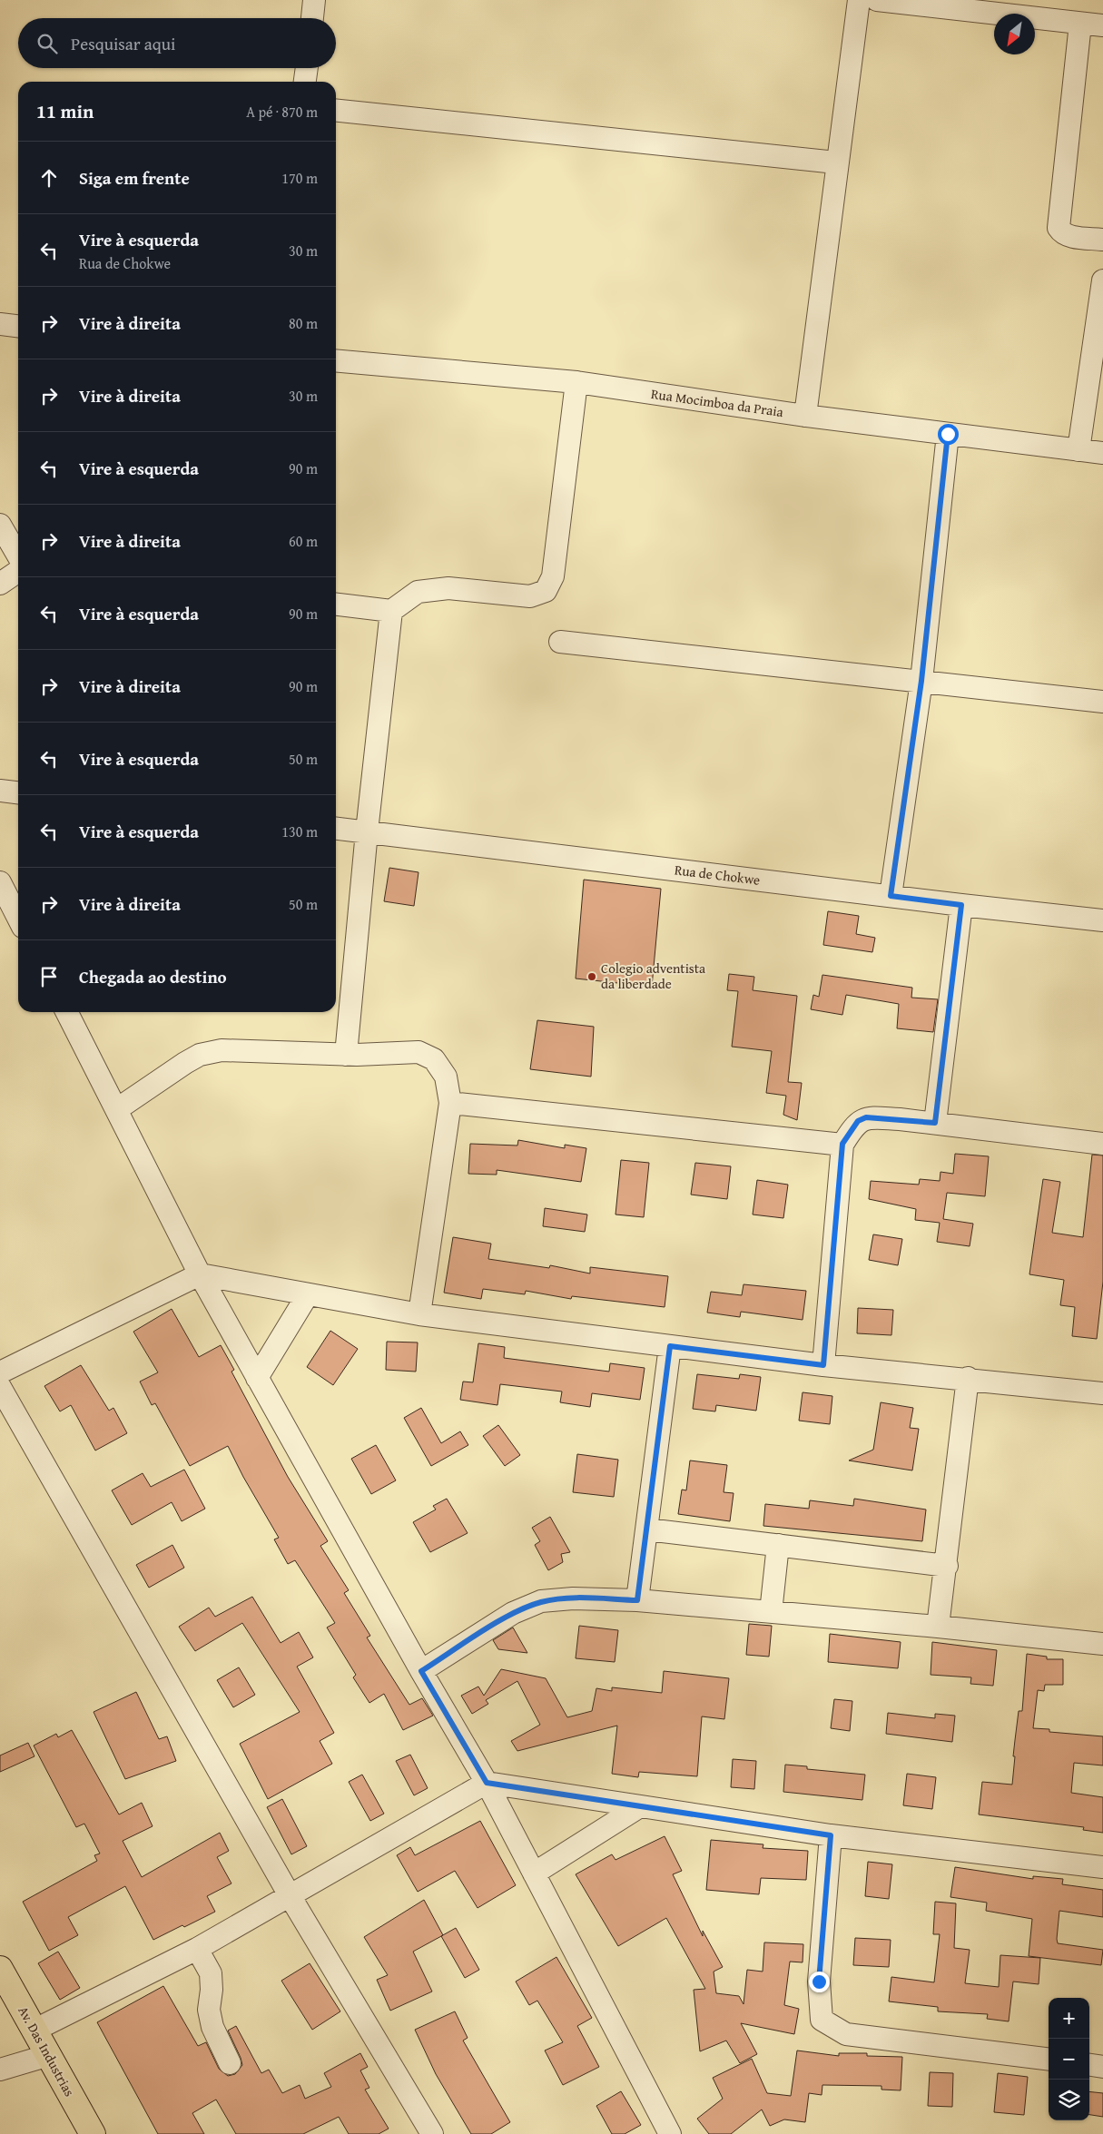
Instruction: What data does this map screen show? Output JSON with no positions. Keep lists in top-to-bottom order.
{
  "streets": {
    "main road": ["Av. Das Industrias"],
    "street": ["Rua Mocimboa da Praia", "Rua de Chokwe"]
  },
  "places": ["Colegio adventista da liberdade"],
  "north": "bottom left",
  "page": {
    "search": "Pesquisar aqui",
    "heading": ["11 min", "A pé · 870 m"],
    "list": [
      ["Siga em frente", "170 m"],
      ["Vire à esquerda", "Rua de Chokwe", "30 m"],
      ["Vire à direita", "80 m"],
      ["Vire à direita", "30 m"],
      ["Vire à esquerda", "90 m"],
      ["Vire à direita", "60 m"],
      ["Vire à esquerda", "90 m"],
      ["Vire à direita", "90 m"],
      ["Vire à esquerda", "50 m"],
      ["Vire à esquerda", "130 m"],
      ["Vire à direita", "50 m"],
      "Chegada ao destino"
    ],
    "map_buttons": ["+", "−"]
  }
}
